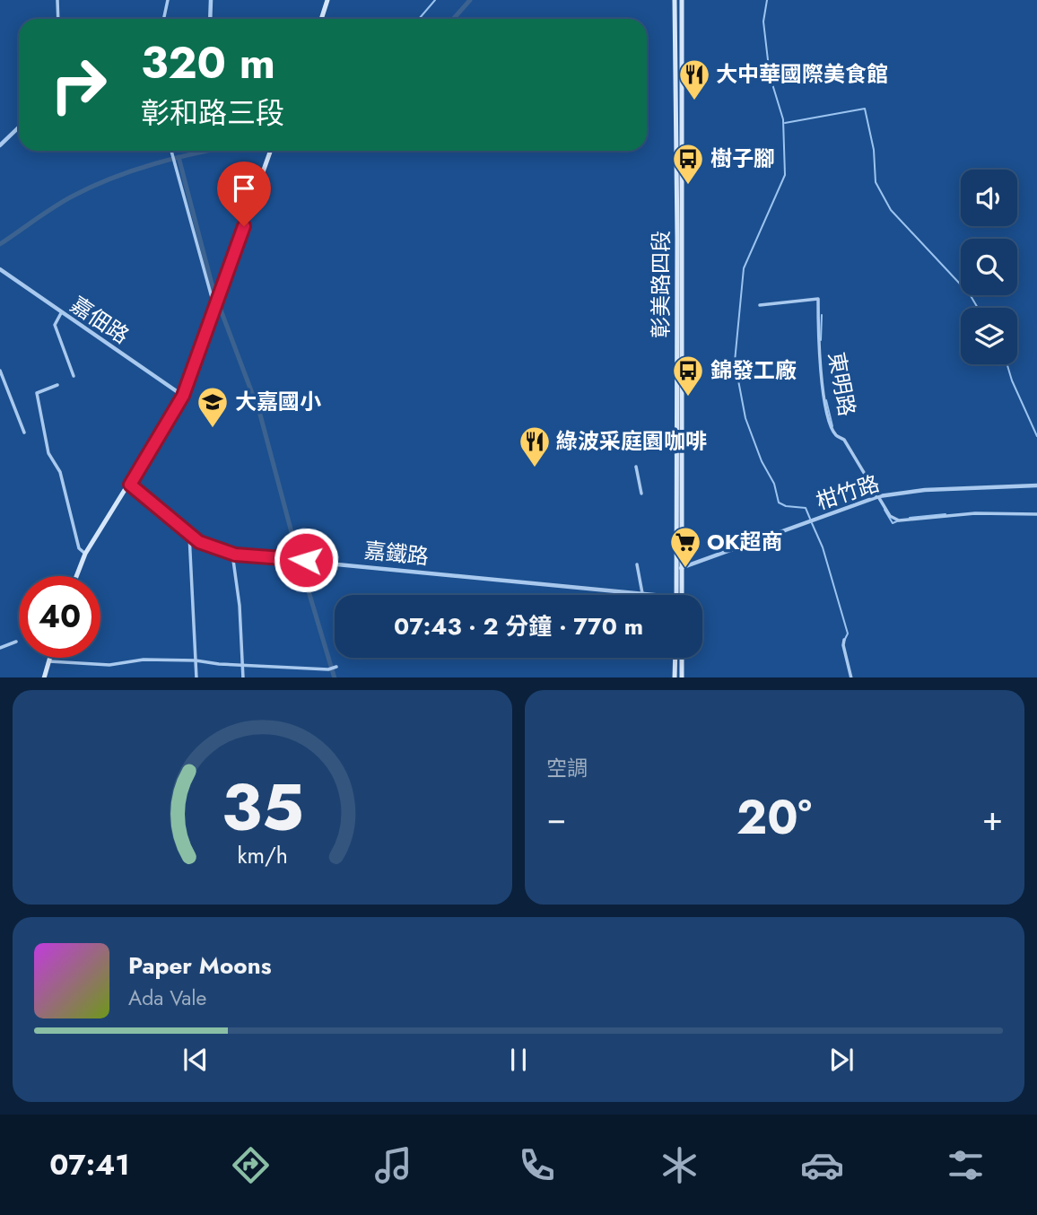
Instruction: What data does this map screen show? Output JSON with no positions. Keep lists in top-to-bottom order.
{
  "streets": {
    "main road": ["彰美路四段"],
    "street": [
      "嘉佃路",
      "東明路",
      "柑竹路",
      "嘉鐵路"
    ]
  },
  "crossings": [
    ["彰美路四段", "柑竹路"],
    ["東明路", "柑竹路"]
  ],
  "places": {
    "restaurant": ["大中華國際美食館", "綠波采庭園咖啡"],
    "bus stop": ["樹子腳", "錦發工廠"],
    "school or university": ["大嘉國小"],
    "supermarket": ["OK超商"]
  },
  "page": {
    "turn": ["320 m", "彰和路三段"],
    "limit": "40",
    "trip": "07:43 · 2 分鐘 · 770 m",
    "tile": "空調",
    "heat": ["−", "20°", "+"],
    "song": ["Paper Moons", "Ada Vale"],
    "tabs": "07:41",
    "gauge": ["35", "km/h"]
  }
}
